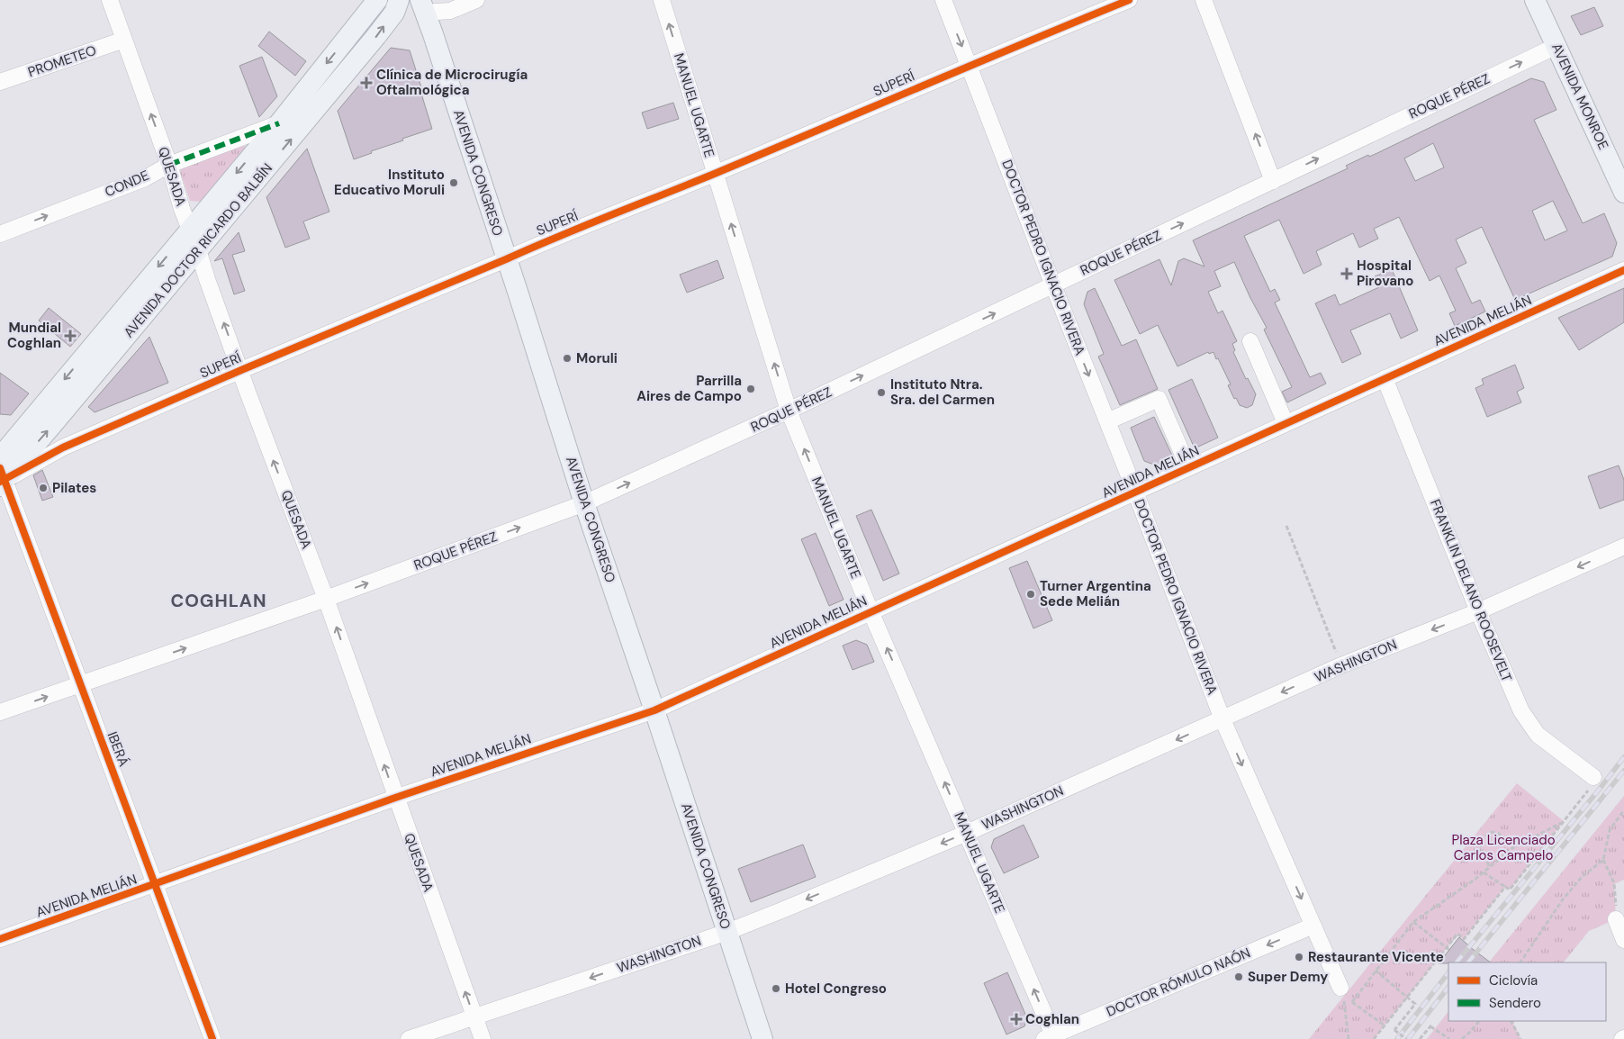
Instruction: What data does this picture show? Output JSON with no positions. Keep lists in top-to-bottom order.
{
  "streets": {
    "main road": ["AVENIDA MONROE", "AVENIDA CONGRESO", "AVENIDA DOCTOR RICARDO BALBÍN"],
    "street": [
      "PROMETEO",
      "SUPERÍ",
      "ROQUE PÉREZ",
      "MANUEL UGARTE",
      "QUESADA",
      "CONDE",
      "DOCTOR PEDRO IGNACIO RIVERA",
      "AVENIDA MELIÁN",
      "FRANKLIN DELANO ROOSEVELT",
      "WASHINGTON",
      "IBERÁ",
      "DOCTOR RÓMULO NAÓN"
    ]
  },
  "crossings": [
    ["PROMETEO", "QUESADA"],
    ["SUPERÍ", "MANUEL UGARTE"],
    ["SUPERÍ", "AVENIDA CONGRESO"],
    ["SUPERÍ", "QUESADA"],
    ["SUPERÍ", "AVENIDA DOCTOR RICARDO BALBÍN"],
    ["SUPERÍ", "DOCTOR PEDRO IGNACIO RIVERA"],
    ["SUPERÍ", "IBERÁ"],
    ["ROQUE PÉREZ", "AVENIDA MONROE"],
    ["ROQUE PÉREZ", "MANUEL UGARTE"],
    ["ROQUE PÉREZ", "AVENIDA CONGRESO"],
    ["ROQUE PÉREZ", "QUESADA"],
    ["ROQUE PÉREZ", "DOCTOR PEDRO IGNACIO RIVERA"],
    ["ROQUE PÉREZ", "IBERÁ"],
    ["MANUEL UGARTE", "AVENIDA MELIÁN"],
    ["MANUEL UGARTE", "WASHINGTON"],
    ["MANUEL UGARTE", "DOCTOR RÓMULO NAÓN"],
    ["AVENIDA CONGRESO", "AVENIDA DOCTOR RICARDO BALBÍN"],
    ["AVENIDA CONGRESO", "AVENIDA MELIÁN"],
    ["AVENIDA CONGRESO", "WASHINGTON"],
    ["QUESADA", "CONDE"],
    ["QUESADA", "AVENIDA DOCTOR RICARDO BALBÍN"],
    ["QUESADA", "AVENIDA MELIÁN"],
    ["QUESADA", "WASHINGTON"],
    ["CONDE", "AVENIDA DOCTOR RICARDO BALBÍN"],
    ["AVENIDA DOCTOR RICARDO BALBÍN", "IBERÁ"],
    ["DOCTOR PEDRO IGNACIO RIVERA", "AVENIDA MELIÁN"],
    ["DOCTOR PEDRO IGNACIO RIVERA", "WASHINGTON"],
    ["DOCTOR PEDRO IGNACIO RIVERA", "DOCTOR RÓMULO NAÓN"],
    ["AVENIDA MELIÁN", "FRANKLIN DELANO ROOSEVELT"],
    ["AVENIDA MELIÁN", "IBERÁ"],
    ["FRANKLIN DELANO ROOSEVELT", "WASHINGTON"]
  ],
  "one_way": [
    "ROQUE PÉREZ",
    "MANUEL UGARTE",
    "QUESADA",
    "CONDE",
    "DOCTOR PEDRO IGNACIO RIVERA",
    "WASHINGTON",
    "DOCTOR RÓMULO NAÓN"
  ],
  "districts": ["COGHLAN"],
  "parks": ["Plaza Licenciado Carlos Campelo"],
  "places": {
    "health": [
      "Clínica de Microcirugía Oftalmológica",
      "Hospital Pirovano",
      "Mundial Coghlan",
      "Coghlan"
    ],
    "other": [
      "Instituto Educativo Moruli",
      "Moruli",
      "Parrilla Aires de Campo",
      "Instituto Ntra. Sra. del Carmen",
      "Pilates",
      "Turner Argentina Sede Melián",
      "Restaurante Vicente",
      "Super Demy",
      "Hotel Congreso"
    ]
  },
  "legend": ["Ciclovía", "Sendero"]
}
